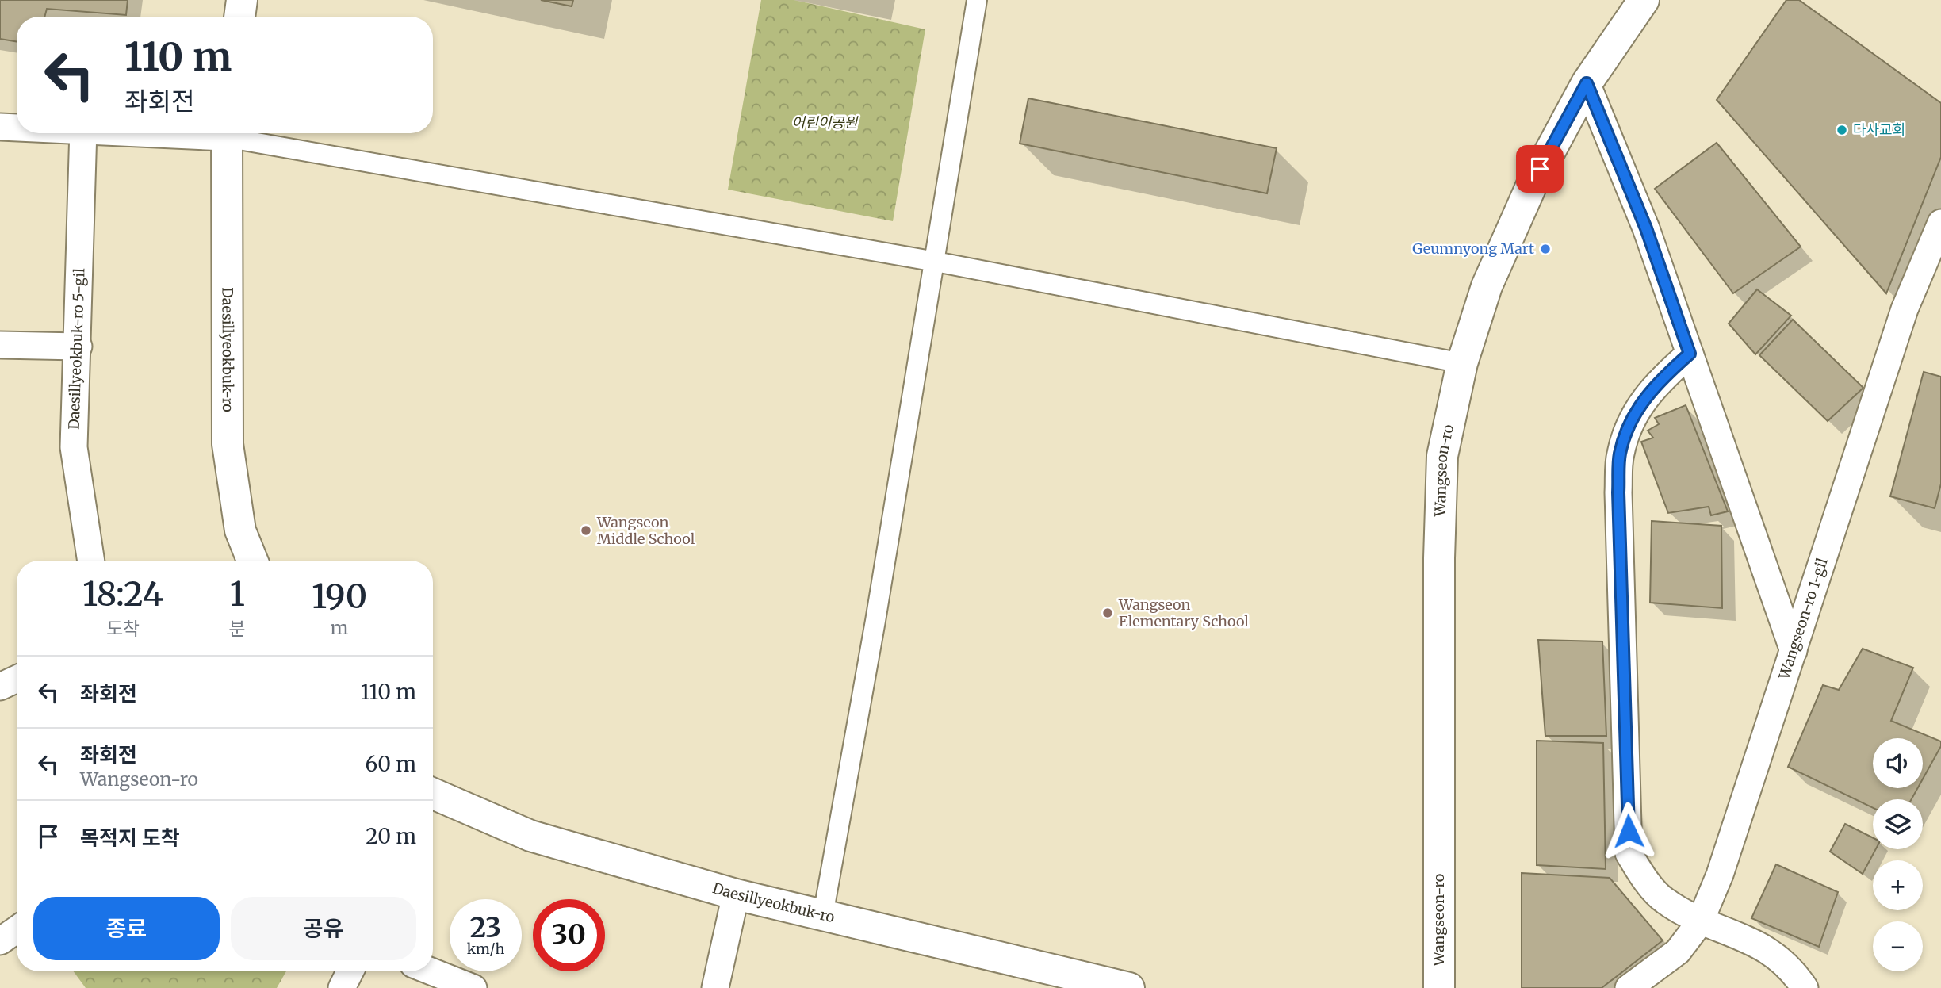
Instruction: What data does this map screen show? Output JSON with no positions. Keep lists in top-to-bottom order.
{
  "streets": {
    "street": [
      "Daesillyeokbuk-ro 5-gil",
      "Daesillyeokbuk-ro",
      "Wangseon-ro",
      "Wangseon-ro 1-gil"
    ]
  },
  "parks": ["어린이공원"],
  "places": [
    "다사교회",
    "Geumnyong Mart",
    "Wangseon Middle School",
    "Wangseon Elementary School"
  ],
  "page": {
    "turn": ["110 m", "좌회전"],
    "eta": [
      "18:24",
      "도착",
      "1",
      "분",
      "190",
      "m"
    ],
    "list": [
      {
        "name": "좌회전",
        "value": "110 m"
      },
      {
        "name": "좌회전",
        "note": "Wangseon-ro",
        "value": "60 m"
      },
      {
        "name": "목적지 도착",
        "value": "20 m"
      }
    ],
    "map_buttons": ["+", "−"],
    "buttons": ["종료", "공유"],
    "speed": "23 km/h",
    "limit": "30"
  }
}
